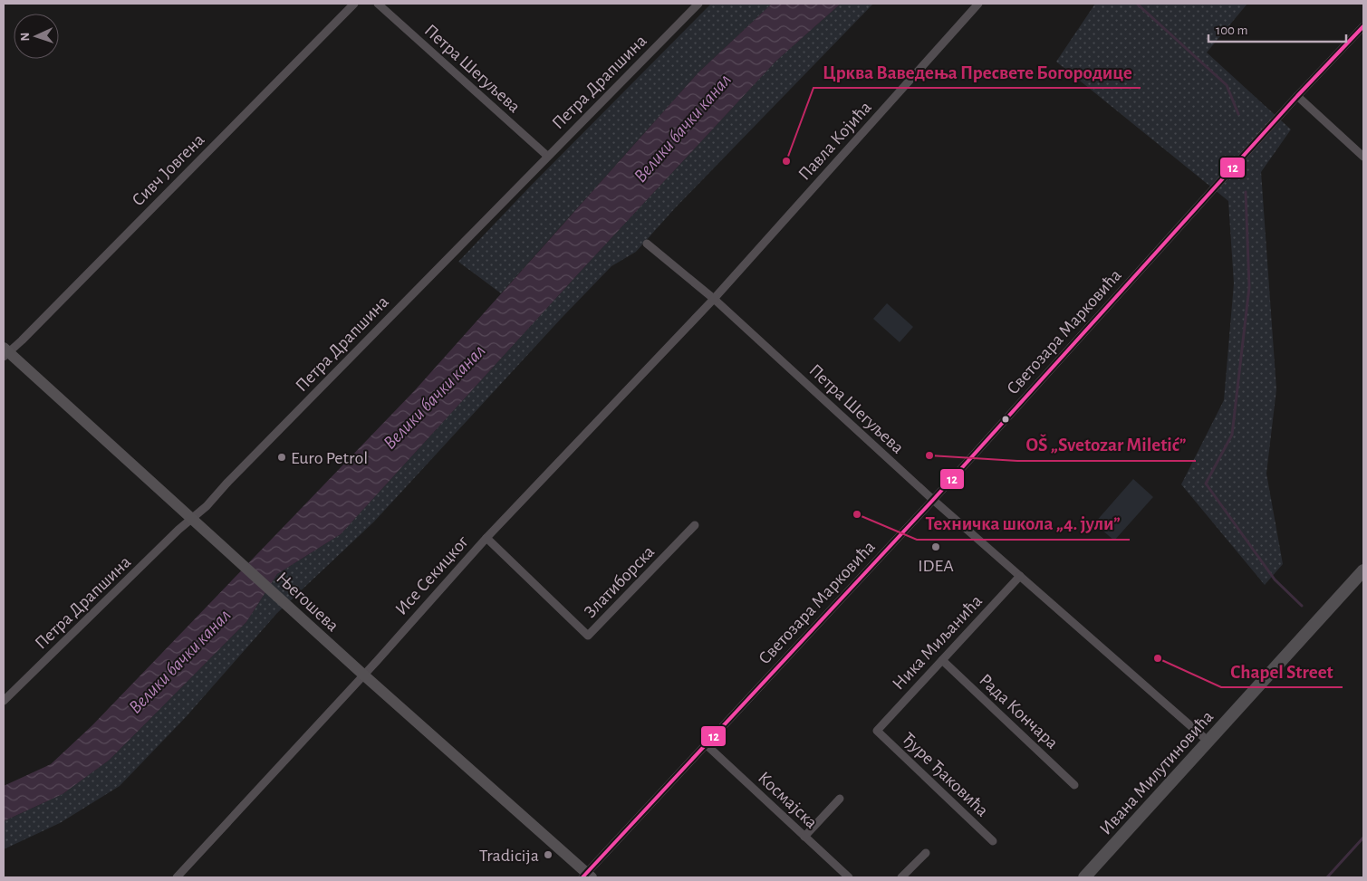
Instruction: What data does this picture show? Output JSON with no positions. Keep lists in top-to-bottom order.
{
  "streets": {
    "main road": ["Ивана Милутиновића"],
    "street": [
      "Петра Шегуљева",
      "Петра Драпшина",
      "Павла Којића",
      "Сивч Јовгена",
      "Светозара Марковића",
      "Исе Секицког",
      "Златиборска",
      "Његошева",
      "Ника Миљанића",
      "Рада Кончара",
      "Ђуре Ђаковића",
      "Космајска"
    ]
  },
  "crossings": [
    ["Петра Шегуљева", "Петра Драпшина"],
    ["Петра Шегуљева", "Павла Којића"],
    ["Петра Шегуљева", "Светозара Марковића"],
    ["Петра Шегуљева", "Исе Секицког"],
    ["Петра Шегуљева", "Ника Миљанића"],
    ["Петра Шегуљева", "Ивана Милутиновића"],
    ["Петра Драпшина", "Његошева"],
    ["Павла Којића", "Исе Секицког"],
    ["Сивч Јовгена", "Његошева"],
    ["Светозара Марковића", "Његошева"],
    ["Светозара Марковића", "Космајска"],
    ["Исе Секицког", "Златиборска"],
    ["Исе Секицког", "Његошева"],
    ["Ника Миљанића", "Рада Кончара"],
    ["Ника Миљанића", "Ђуре Ђаковића"]
  ],
  "water": ["Велики бачки канал"],
  "places": [
    "Црква Ваведења Пресвете Богородице",
    "OŠ „Svetozar Miletić”",
    "Euro Petrol",
    "Техничка школа „4. јули”",
    "IDEA",
    "Chapel Street",
    "Tradicija"
  ],
  "lines": ["transit line 12"],
  "scale_bar": "100 m",
  "north": "left"
}
